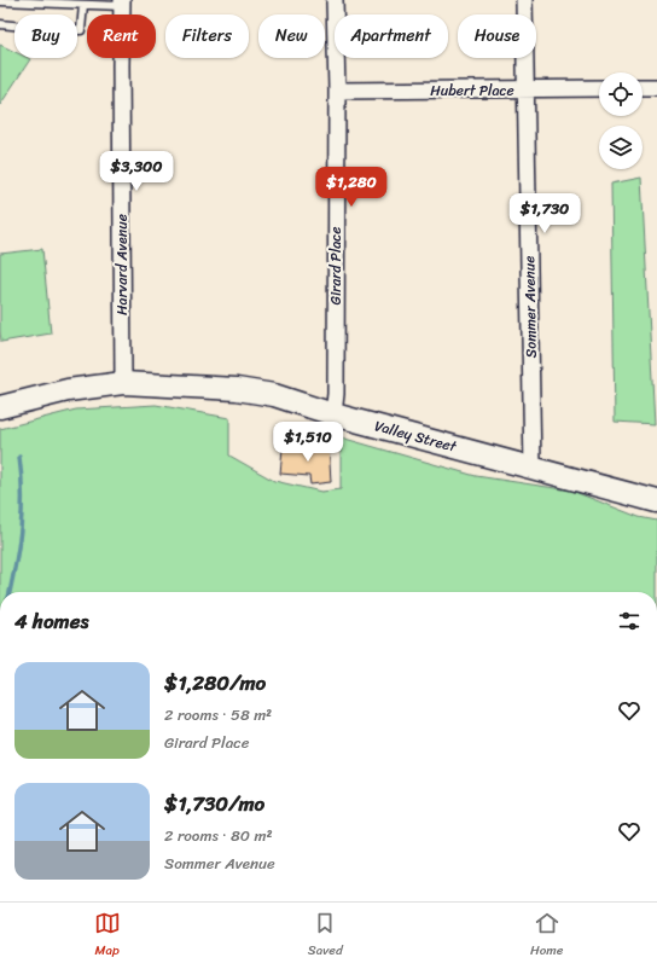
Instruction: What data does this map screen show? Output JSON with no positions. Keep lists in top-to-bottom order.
{
  "streets": {
    "main road": ["Valley Street"],
    "street": [
      "Hubert Place",
      "Harvard Avenue",
      "Girard Place",
      "Sommer Avenue"
    ]
  },
  "crossings": [
    ["Hubert Place", "Girard Place"],
    ["Hubert Place", "Sommer Avenue"],
    ["Harvard Avenue", "Valley Street"],
    ["Girard Place", "Valley Street"],
    ["Sommer Avenue", "Valley Street"]
  ],
  "page": {
    "chip": [
      "Buy",
      "Rent",
      "Filters",
      "New",
      "Apartment",
      "House"
    ],
    "price": [
      "$3,300",
      "$1,280",
      "$1,730",
      "$1,510"
    ],
    "heading": "4 homes",
    "list": [
      {
        "name": "$1,280/mo",
        "note": "2 rooms · 58 m² · Girard Place"
      },
      {
        "name": "$1,730/mo",
        "note": "2 rooms · 80 m² · Sommer Avenue"
      }
    ],
    "tabs": ["Map", "Saved", "Home"]
  }
}
